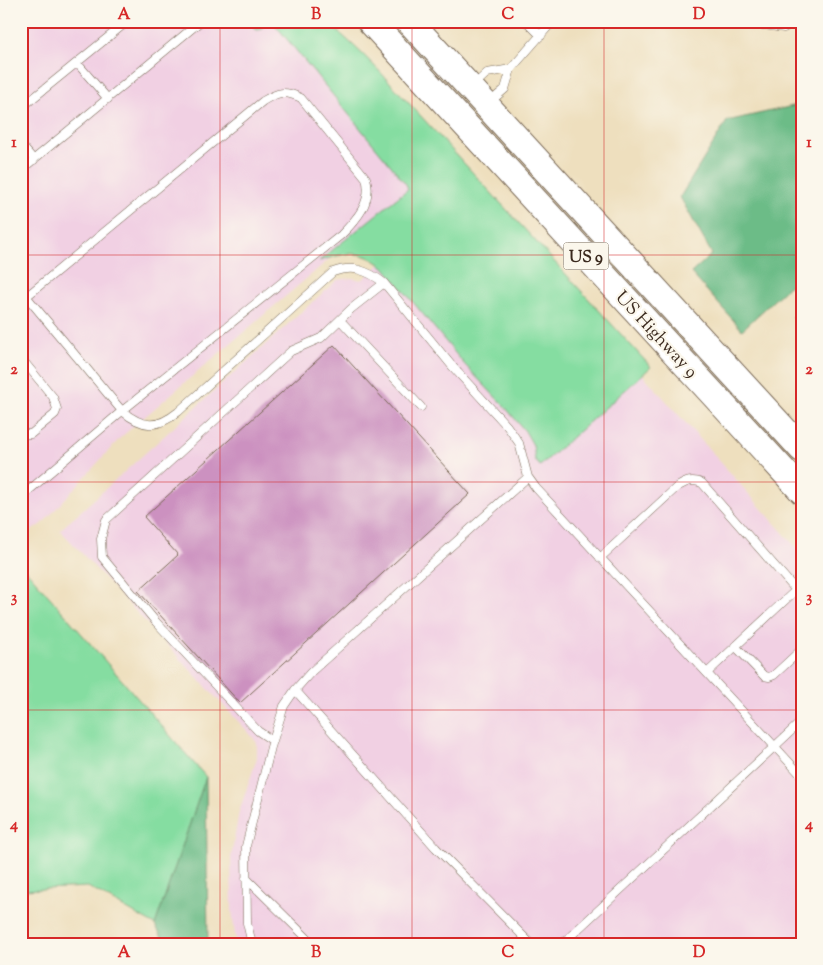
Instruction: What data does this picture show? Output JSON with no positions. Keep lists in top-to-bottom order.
{
  "streets": {
    "highway": ["US 9", "US Highway 9"]
  },
  "grid": {
    "columns": [
      "A",
      "B",
      "C",
      "D"
    ],
    "rows": [
      "1",
      "2",
      "3",
      "4"
    ]
  }
}
